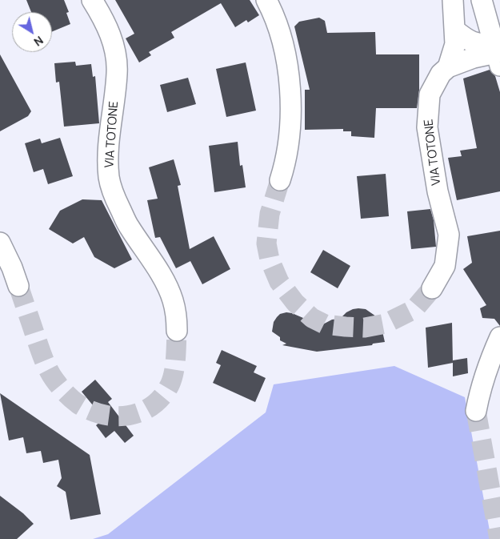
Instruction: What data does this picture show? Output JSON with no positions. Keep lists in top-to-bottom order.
{
  "streets": {
    "street": ["VIA TOTONE"]
  },
  "north": "bottom right"
}
